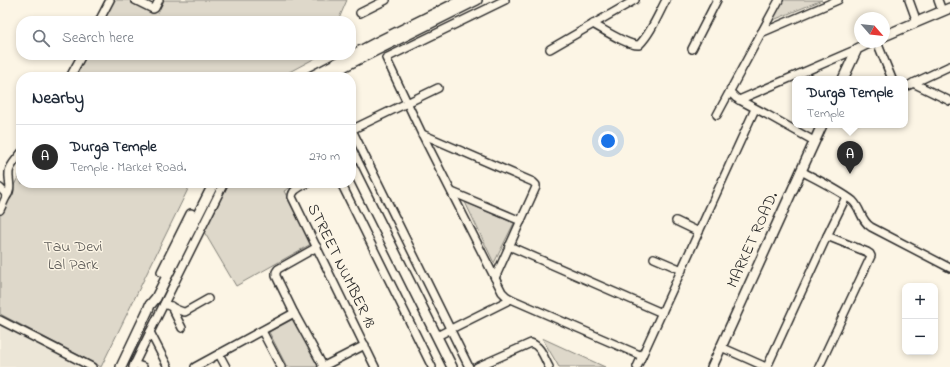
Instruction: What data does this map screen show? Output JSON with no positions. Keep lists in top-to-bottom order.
{
  "streets": {
    "street": ["MARKET ROAD.", "STREET NUMBER 18"]
  },
  "parks": ["Tau Devi Lal Park"],
  "north": "bottom right",
  "page": {
    "search": "Search here",
    "heading": "Nearby",
    "popup": ["Durga Temple", "Temple"],
    "list": [
      {
        "mark": "A",
        "name": "Durga Temple",
        "note": "Temple · Market Road.",
        "value": "270 m"
      }
    ],
    "pins": "A",
    "map_buttons": ["+", "−"]
  }
}
